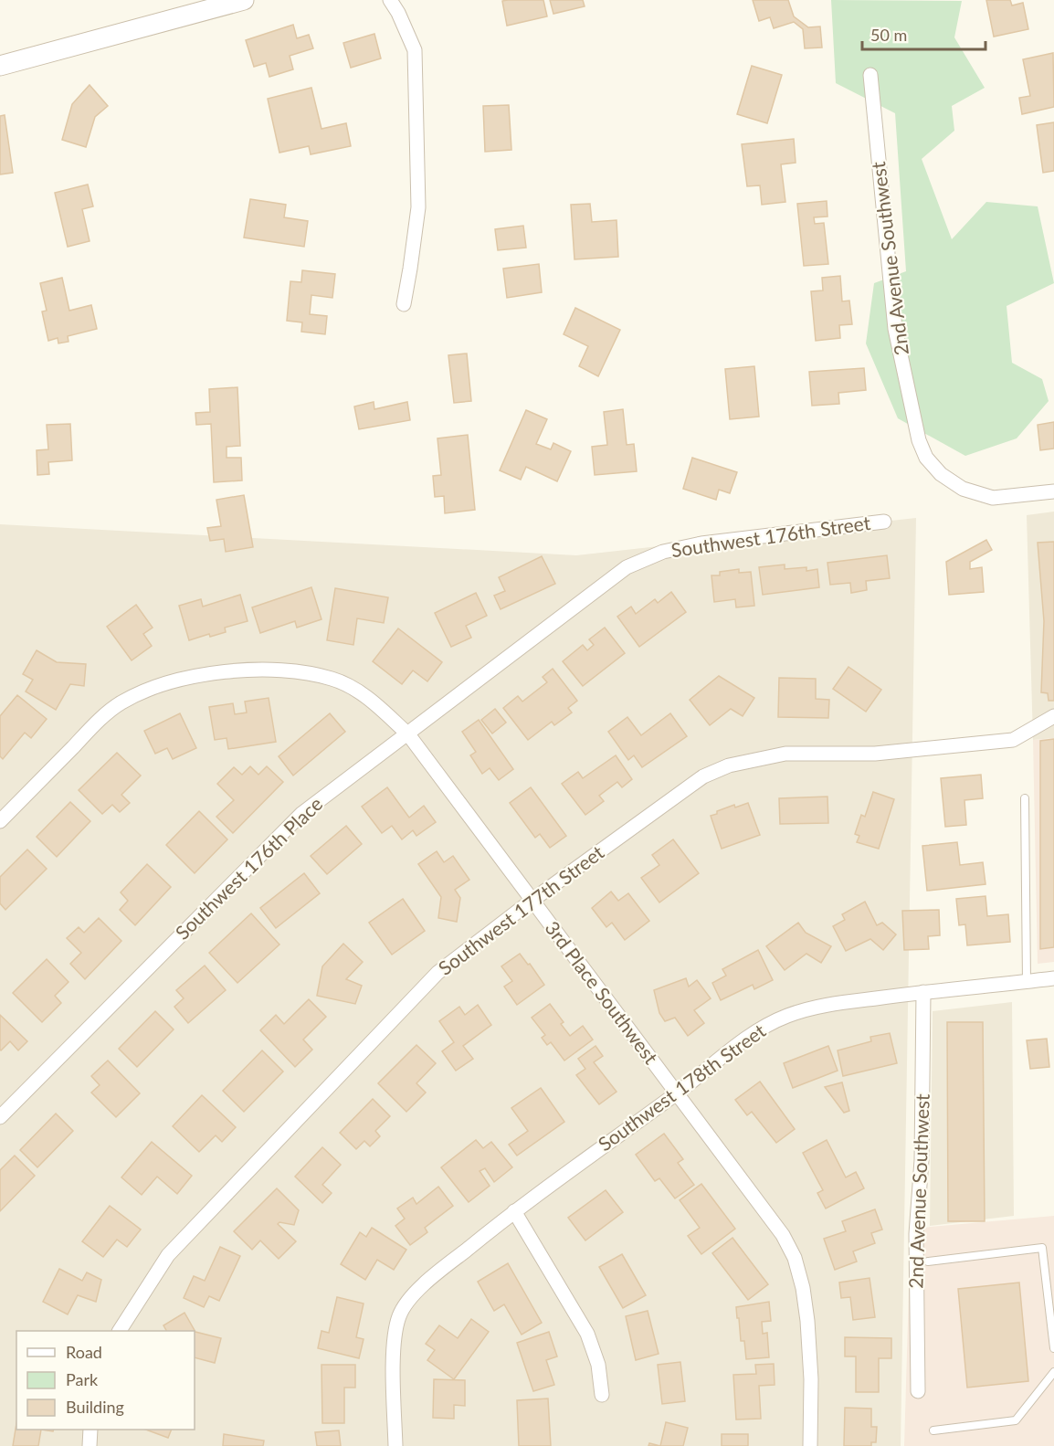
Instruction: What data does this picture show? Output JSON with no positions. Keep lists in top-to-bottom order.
{
  "streets": {
    "street": [
      "2nd Avenue Southwest",
      "Southwest 176th Street",
      "Southwest 176th Place",
      "Southwest 177th Street",
      "3rd Place Southwest",
      "Southwest 178th Street"
    ]
  },
  "crossings": [
    ["2nd Avenue Southwest", "Southwest 178th Street"],
    ["Southwest 176th Street", "Southwest 176th Place"],
    ["Southwest 176th Place", "3rd Place Southwest"],
    ["Southwest 177th Street", "3rd Place Southwest"],
    ["3rd Place Southwest", "Southwest 178th Street"]
  ],
  "legend": ["Road", "Park", "Building"],
  "scale_bar": "50 m"
}
